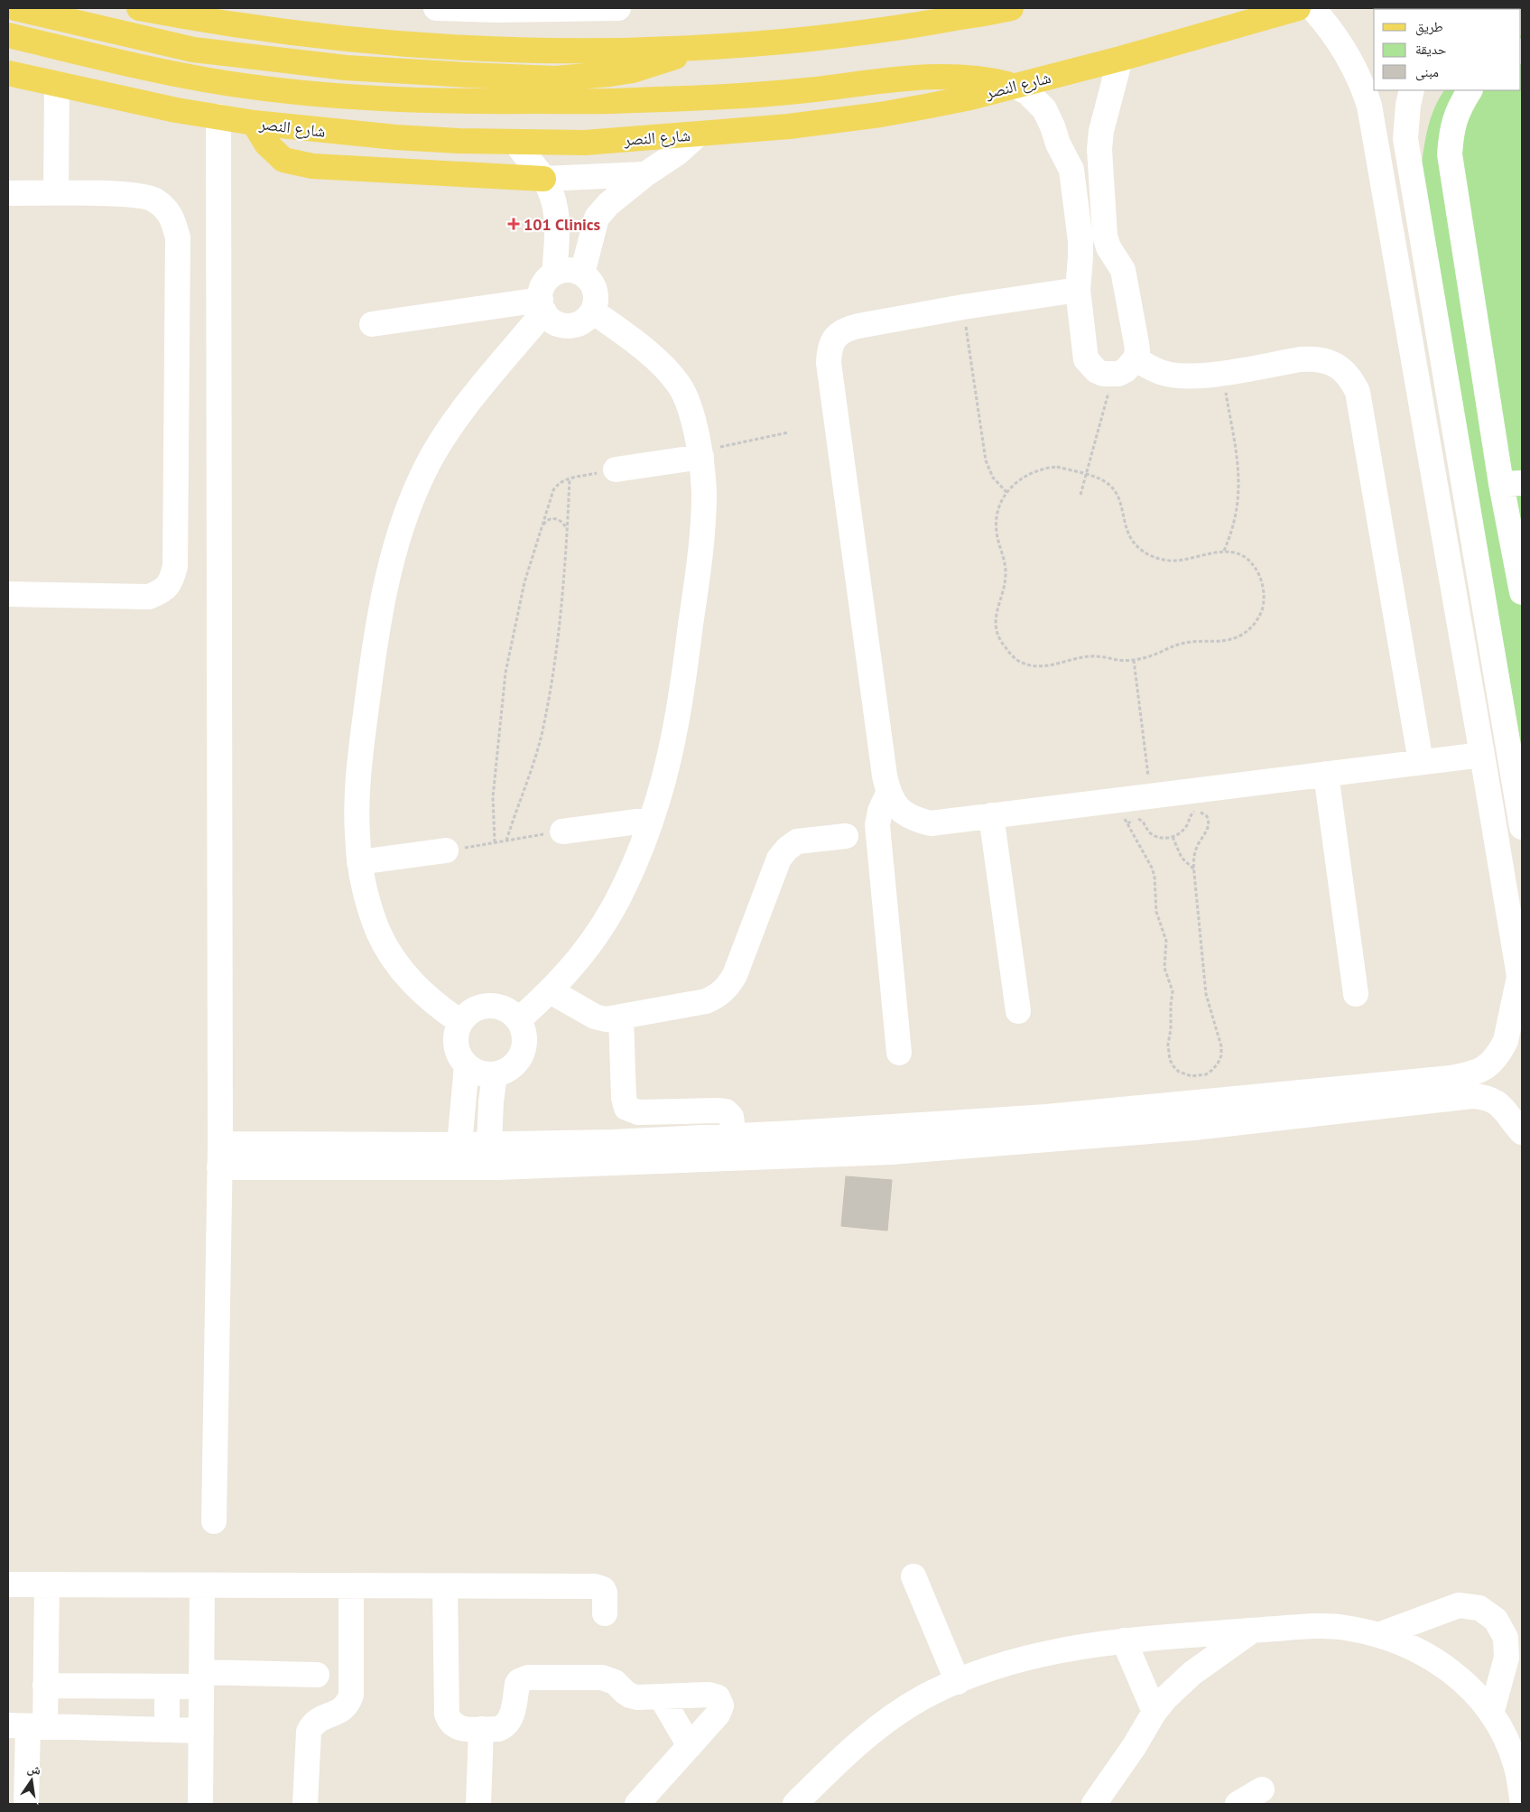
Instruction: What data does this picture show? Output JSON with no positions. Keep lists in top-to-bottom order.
{
  "streets": {
    "main road": ["شارع النصر"]
  },
  "places": {
    "health": ["101 Clinics"]
  },
  "legend": ["طريق", "حديقة", "مبنى"],
  "north": "top"
}
